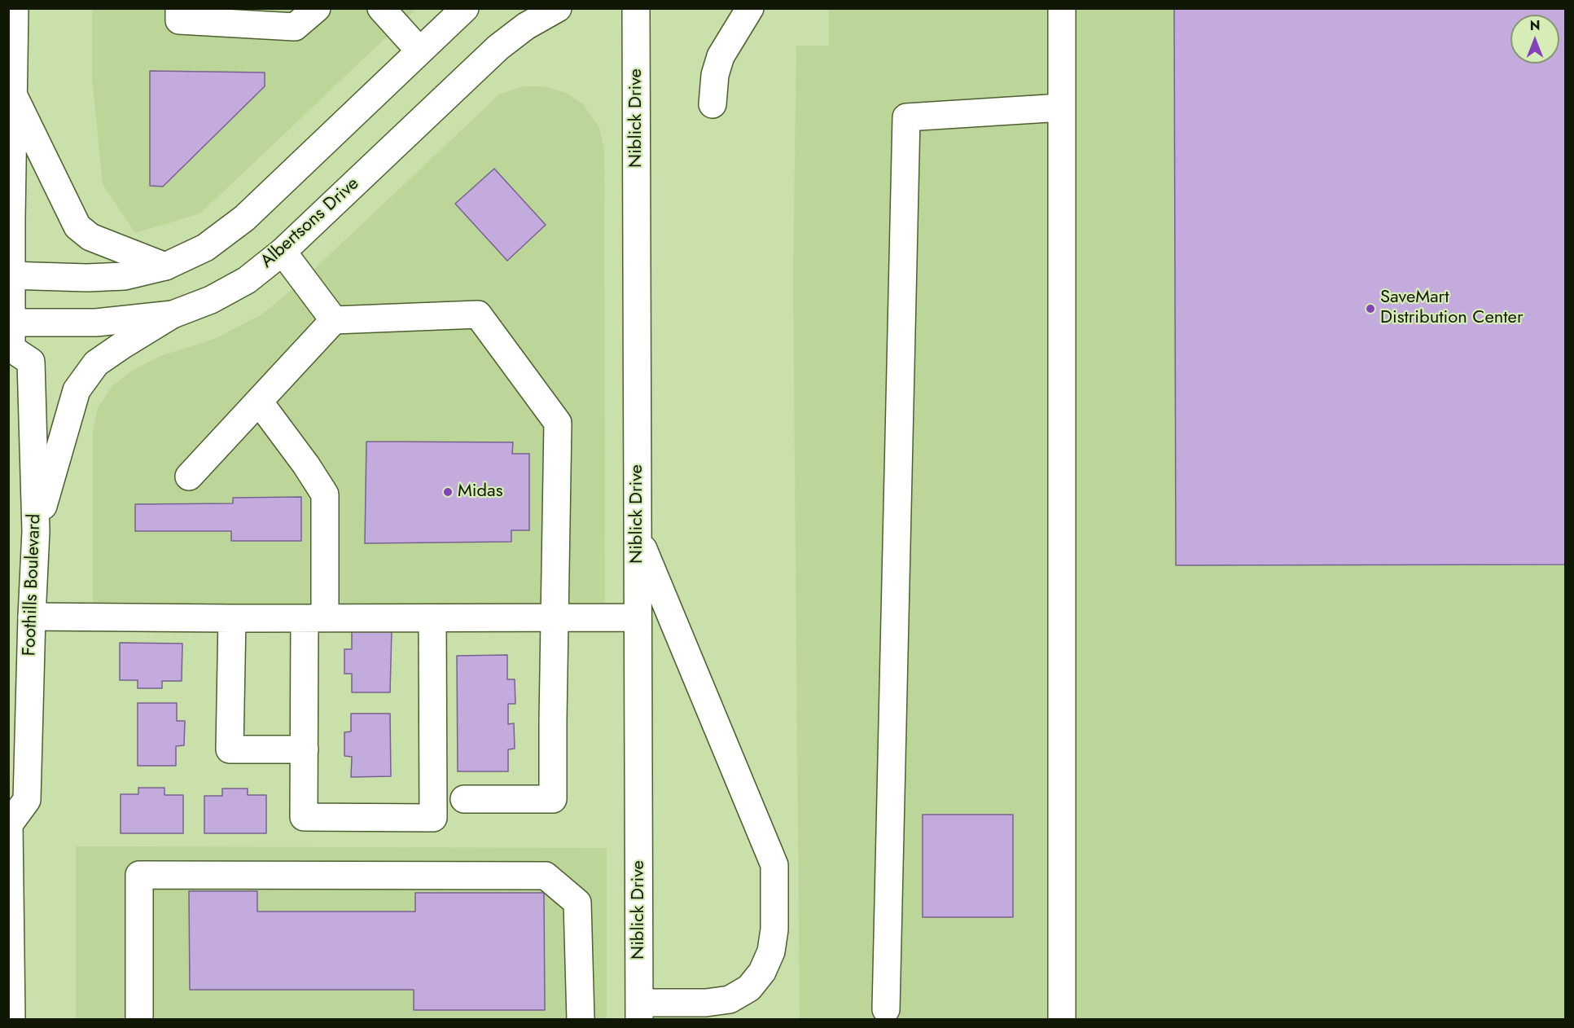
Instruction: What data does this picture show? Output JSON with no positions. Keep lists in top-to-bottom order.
{
  "streets": {
    "street": ["Niblick Drive", "Albertsons Drive", "Foothills Boulevard"]
  },
  "crossings": [
    ["Albertsons Drive", "Foothills Boulevard"]
  ],
  "places": ["SaveMart Distribution Center", "Midas"],
  "north": "top"
}
